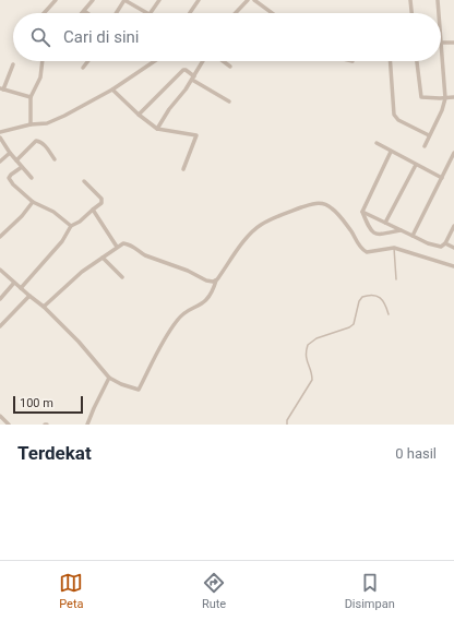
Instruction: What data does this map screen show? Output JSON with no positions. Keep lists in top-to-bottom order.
{
  "scale_bar": "100 m",
  "page": {
    "search": "Cari di sini",
    "scale": "100 m",
    "heading": ["Terdekat", "0 hasil"],
    "nav": ["Peta", "Rute", "Disimpan"]
  }
}
